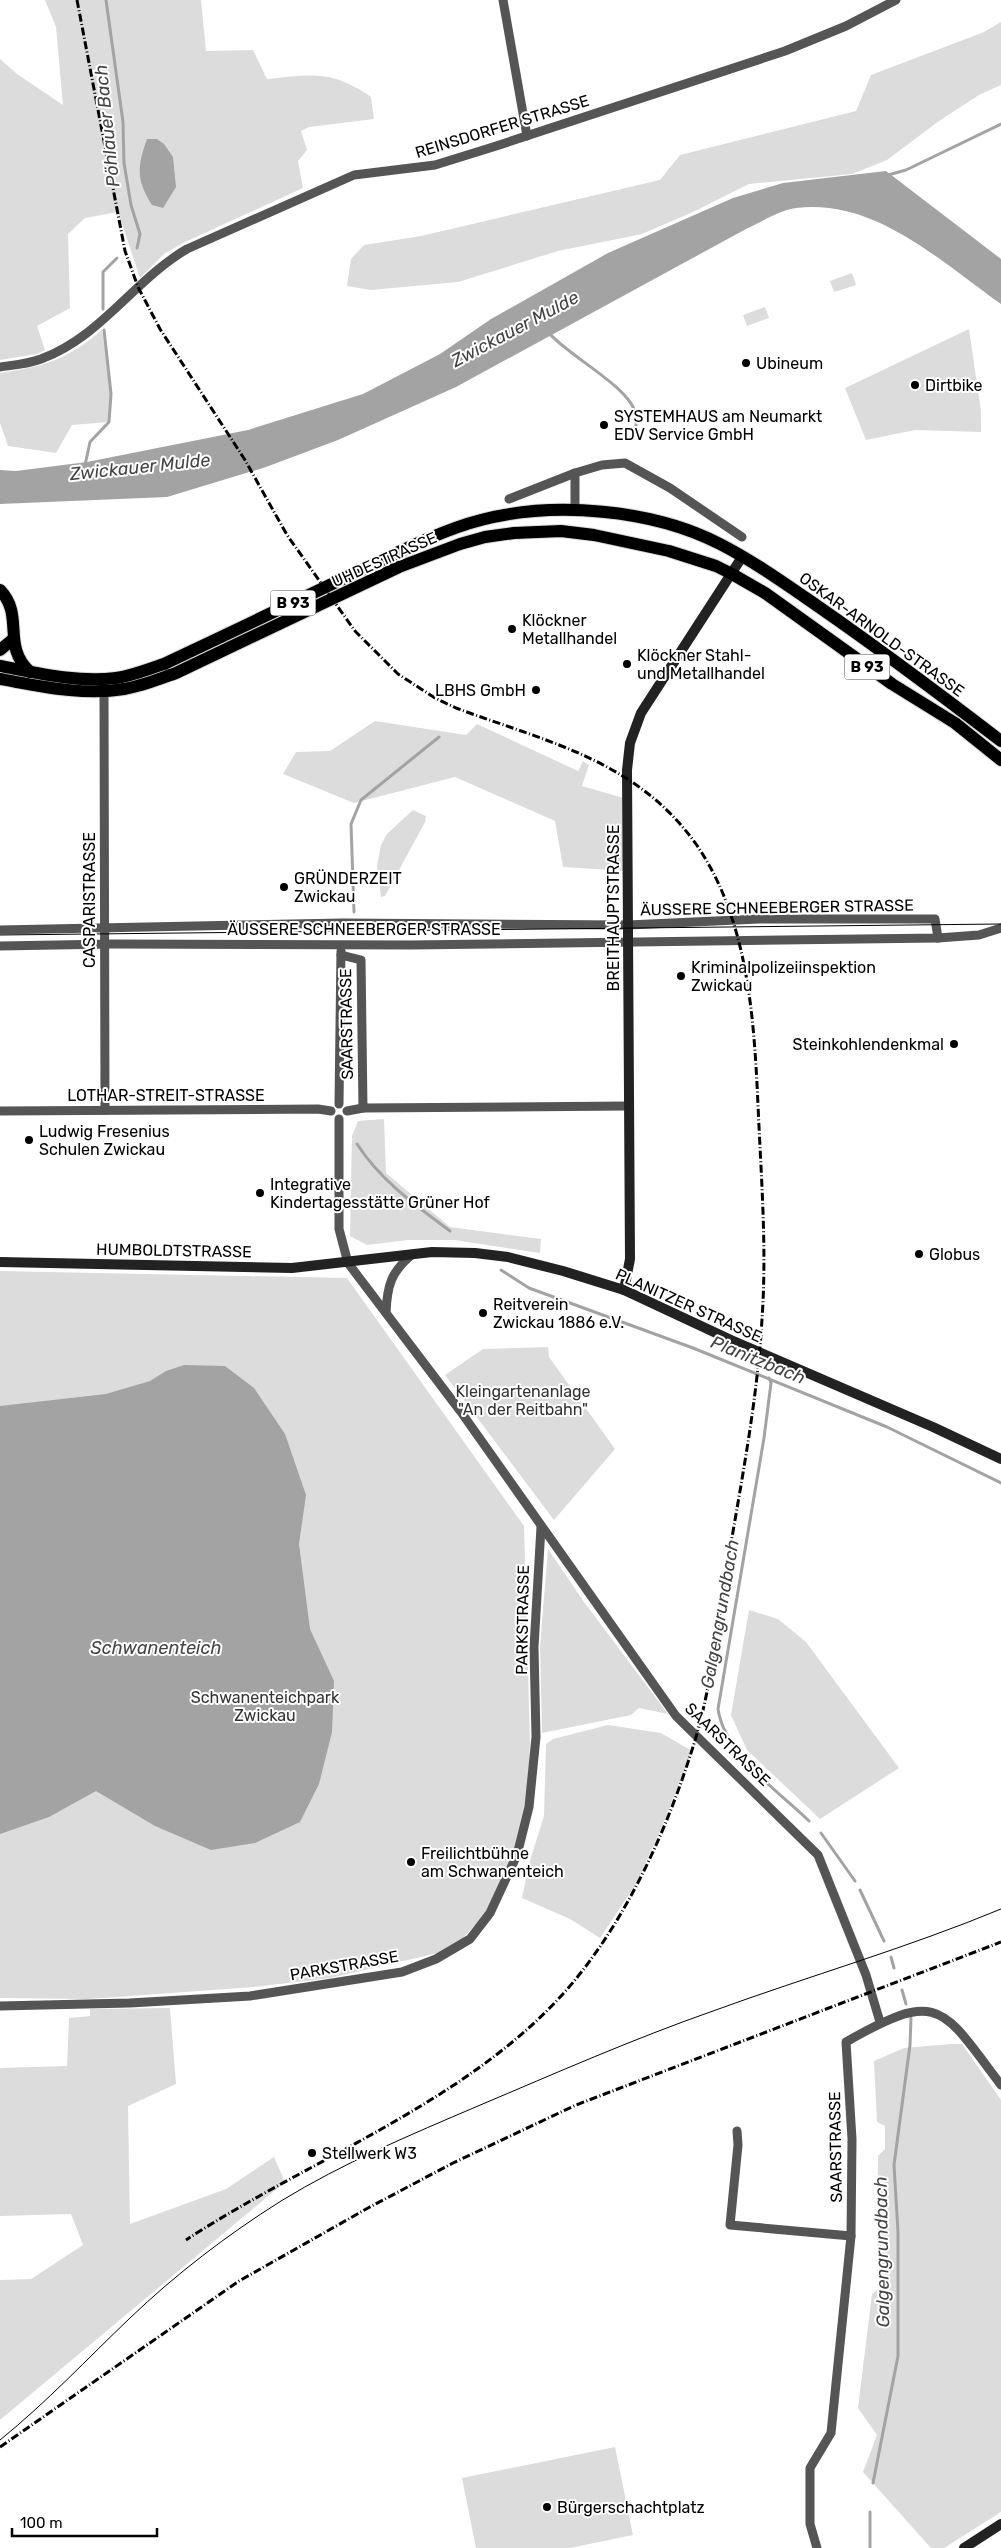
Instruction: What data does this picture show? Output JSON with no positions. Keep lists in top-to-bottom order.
{
  "streets": {
    "main road": [
      "UHDESTRASSE",
      "B 93",
      "OSKAR-ARNOLD-STRASSE",
      "BREITHAUPTSTRASSE",
      "HUMBOLDTSTRASSE",
      "PLANITZER STRASSE"
    ],
    "street": [
      "REINSDORFER STRASSE",
      "CASPARISTRASSE",
      "ÄUSSERE SCHNEEBERGER STRASSE",
      "SAARSTRASSE",
      "LOTHAR-STREIT-STRASSE",
      "PARKSTRASSE"
    ]
  },
  "crossings": [
    ["UHDESTRASSE", "OSKAR-ARNOLD-STRASSE"],
    ["UHDESTRASSE", "CASPARISTRASSE"],
    ["UHDESTRASSE", "BREITHAUPTSTRASSE"],
    ["OSKAR-ARNOLD-STRASSE", "BREITHAUPTSTRASSE"],
    ["CASPARISTRASSE", "ÄUSSERE SCHNEEBERGER STRASSE"],
    ["CASPARISTRASSE", "LOTHAR-STREIT-STRASSE"],
    ["ÄUSSERE SCHNEEBERGER STRASSE", "BREITHAUPTSTRASSE"],
    ["ÄUSSERE SCHNEEBERGER STRASSE", "SAARSTRASSE"],
    ["BREITHAUPTSTRASSE", "PLANITZER STRASSE"],
    ["SAARSTRASSE", "LOTHAR-STREIT-STRASSE"],
    ["SAARSTRASSE", "HUMBOLDTSTRASSE"],
    ["SAARSTRASSE", "PLANITZER STRASSE"],
    ["SAARSTRASSE", "PARKSTRASSE"],
    ["HUMBOLDTSTRASSE", "PLANITZER STRASSE"]
  ],
  "water": [
    "Pöhlauer Bach",
    "Zwickauer Mulde",
    "Planitzbach",
    "Galgengrundbach",
    "Schwanenteich"
  ],
  "parks": ["Kleingartenanlage \"An der Reitbahn\"", "Schwanenteichpark Zwickau"],
  "places": [
    "Ubineum",
    "Dirtbike",
    "SYSTEMHAUS am Neumarkt EDV Service GmbH",
    "Klöckner Metallhandel",
    "Klöckner Stahl- und Metallhandel",
    "LBHS GmbH",
    "GRÜNDERZEIT Zwickau",
    "Kriminalpolizeiinspektion Zwickau",
    "Steinkohlendenkmal",
    "Ludwig Fresenius Schulen Zwickau",
    "Integrative Kindertagesstätte Grüner Hof",
    "Globus",
    "Reitverein Zwickau 1886 e.V.",
    "Freilichtbühne am Schwanenteich",
    "Stellwerk W3",
    "Bürgerschachtplatz"
  ],
  "scale_bar": "100 m"
}
